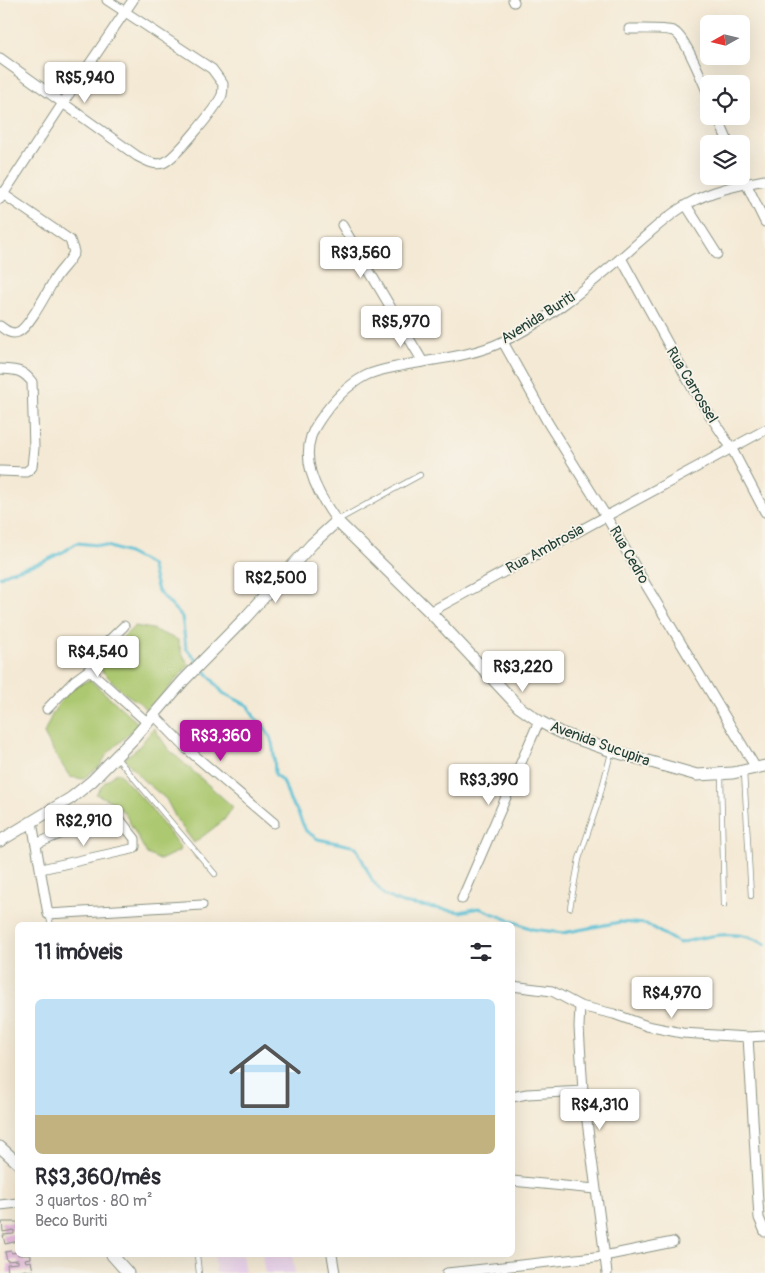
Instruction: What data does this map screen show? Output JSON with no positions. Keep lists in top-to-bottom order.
{
  "streets": {
    "street": [
      "Avenida Buriti",
      "Rua Carrossel",
      "Rua Ambrosia",
      "Rua Cedro",
      "Avenida Sucupira"
    ]
  },
  "crossings": [
    ["Avenida Buriti", "Rua Carrossel"],
    ["Avenida Buriti", "Rua Cedro"],
    ["Avenida Buriti", "Avenida Sucupira"],
    ["Rua Carrossel", "Rua Ambrosia"],
    ["Rua Ambrosia", "Rua Cedro"],
    ["Rua Ambrosia", "Avenida Sucupira"],
    ["Rua Cedro", "Avenida Sucupira"]
  ],
  "north": "left",
  "page": {
    "price": [
      "R$5,940",
      "R$3,560",
      "R$5,970",
      "R$2,500",
      "R$4,540",
      "R$3,220",
      "R$3,360",
      "R$3,390",
      "R$2,910",
      "R$4,970",
      "R$4,310"
    ],
    "heading": "11 imóveis",
    "list": [
      {
        "name": "R$3,360/mês",
        "note": "3 quartos · 80 m² · Beco Buriti"
      }
    ]
  }
}
